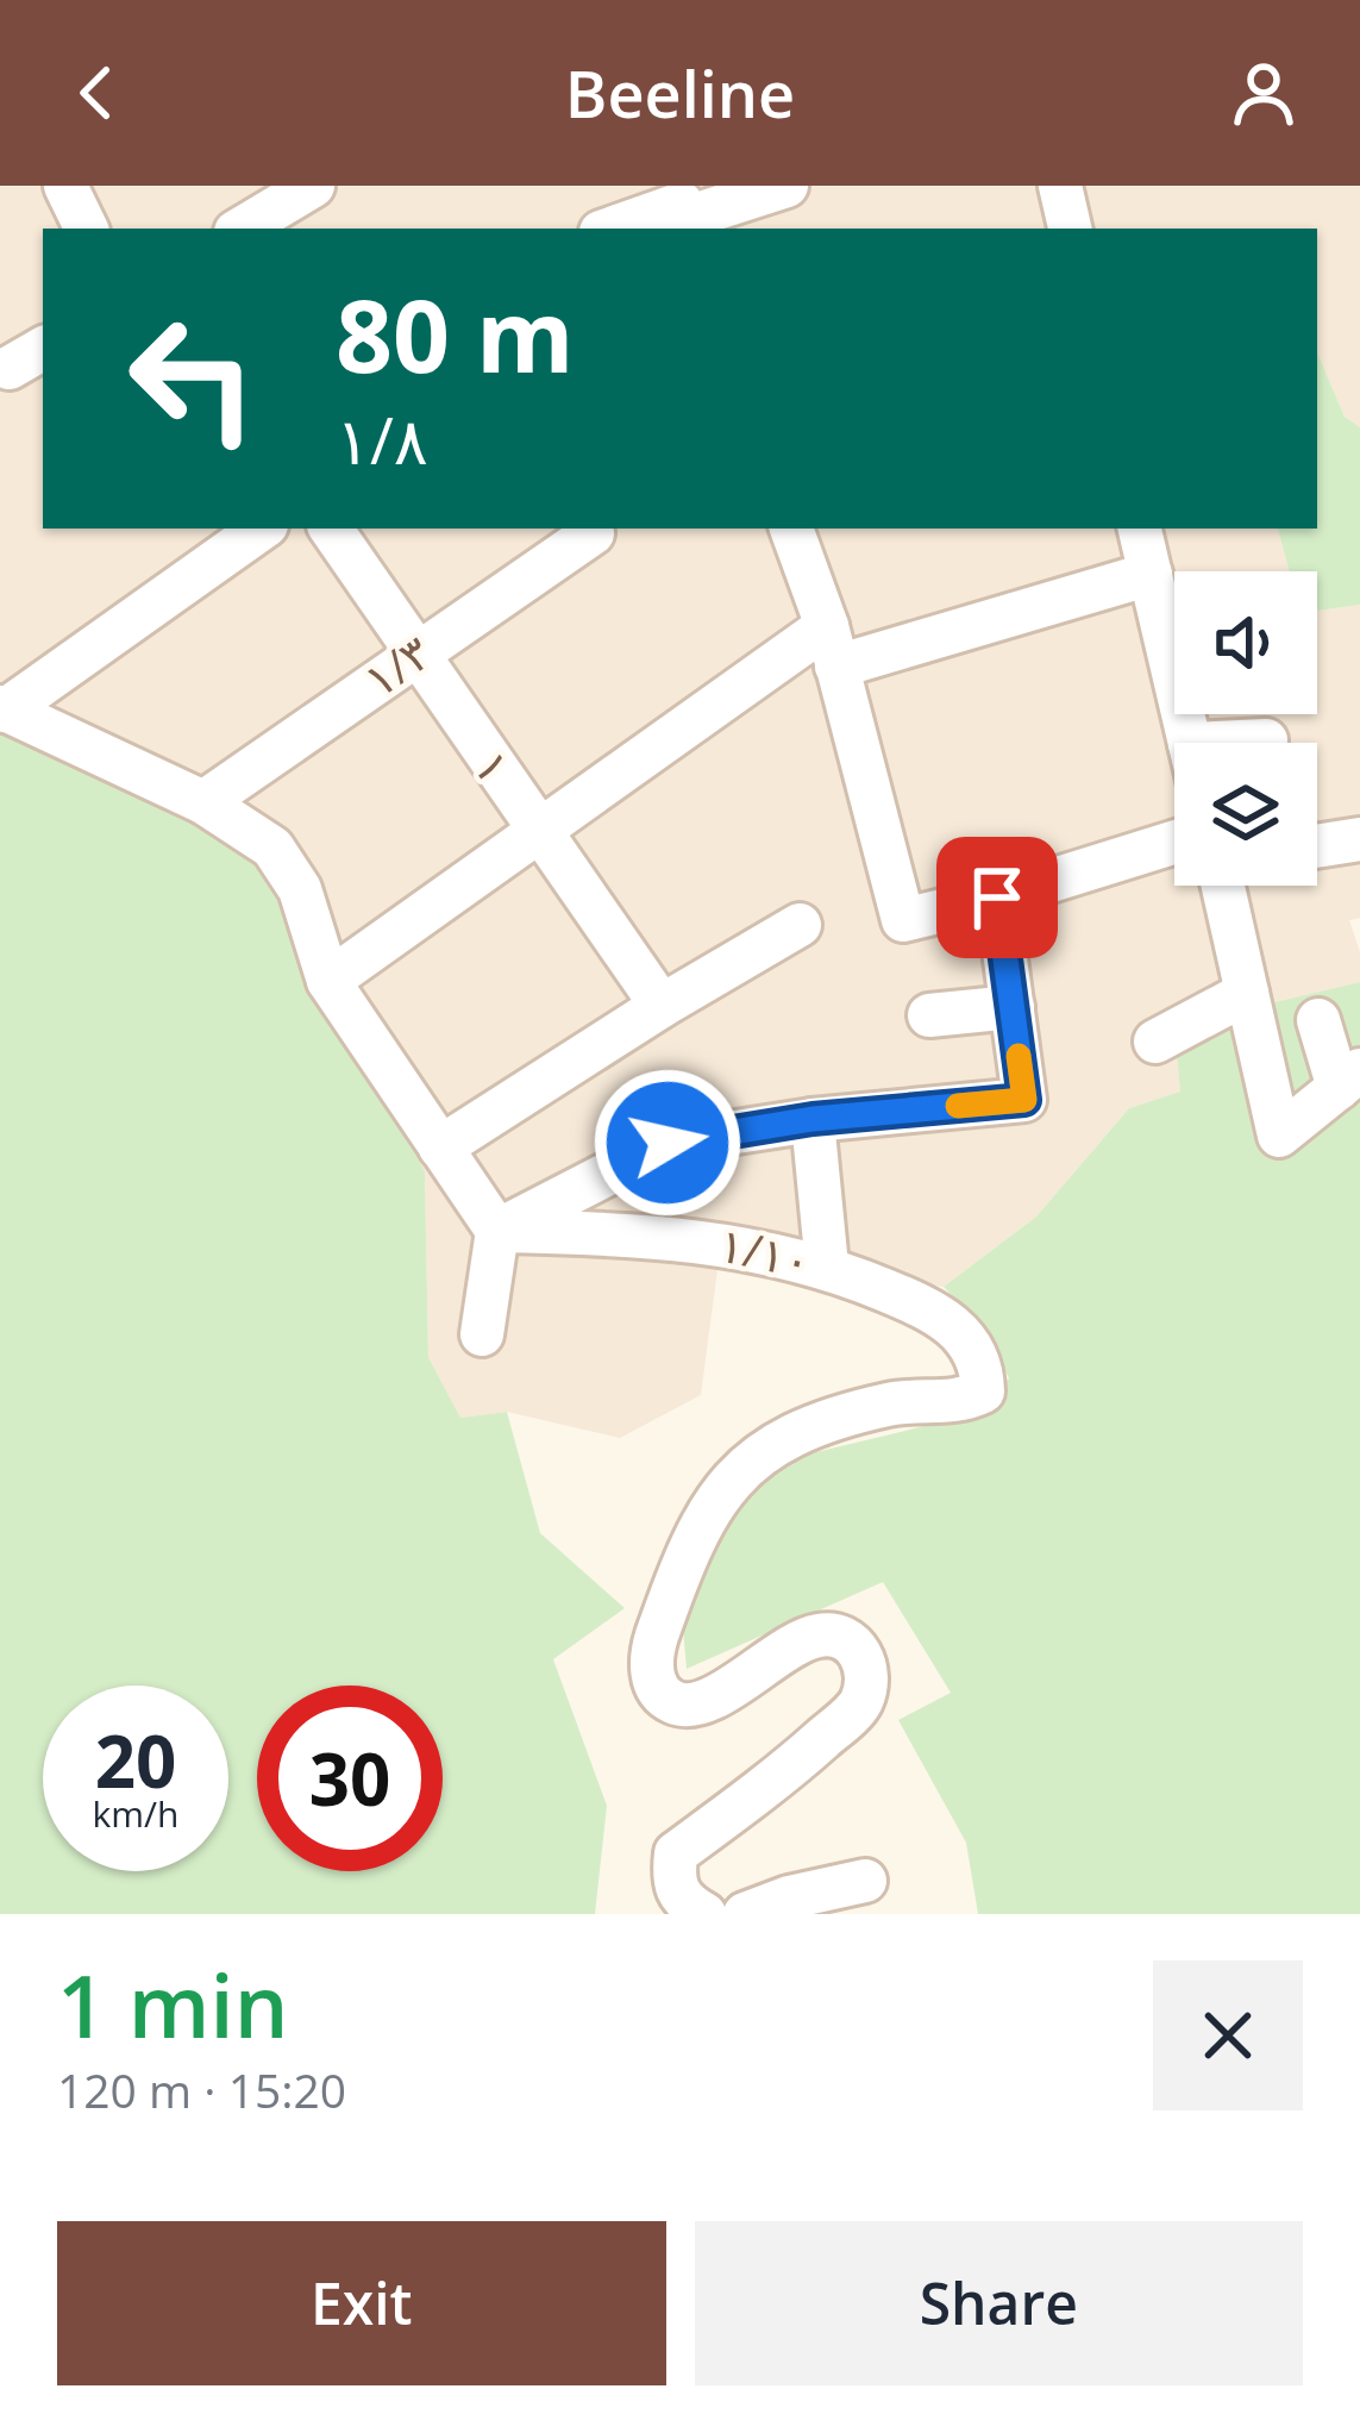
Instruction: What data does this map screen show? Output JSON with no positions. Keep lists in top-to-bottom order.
{
  "streets": {
    "street": ["۱/۳", "۱", "۱/۱۰"]
  },
  "crossings": [
    ["۱/۳", "۱"]
  ],
  "page": {
    "header": "Beeline",
    "turn": ["80 m", "۱/۸"],
    "speed": "20 km/h",
    "limit": "30",
    "heading": ["1 min", "120 m · 15:20"],
    "buttons": ["Exit", "Share"]
  }
}
